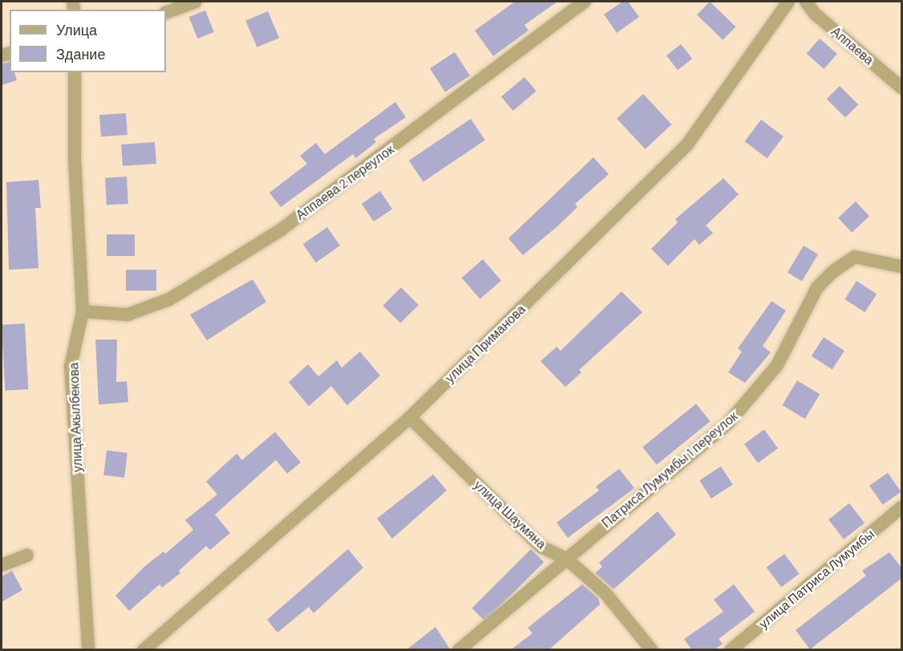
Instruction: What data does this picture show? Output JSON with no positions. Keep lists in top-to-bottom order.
{
  "streets": {
    "street": [
      "Аппаева",
      "Аппаева 2 переулок",
      "улица Приманова",
      "улица Акылбекова",
      "Патриса Лумумбы 1 переулок",
      "улица Шаумяна",
      "улица Патриса Лумумбы"
    ]
  },
  "crossings": [
    ["Аппаева 2 переулок", "улица Акылбекова"],
    ["улица Приманова", "улица Шаумяна"],
    ["Патриса Лумумбы 1 переулок", "улица Шаумяна"]
  ],
  "legend": ["Улица", "Здание"]
}
